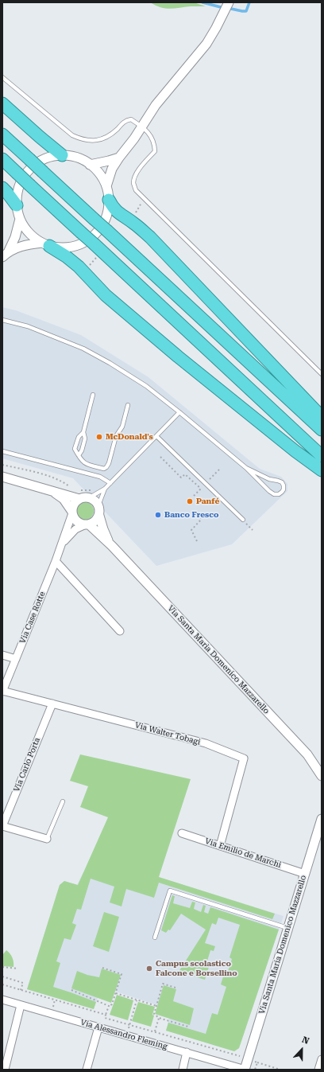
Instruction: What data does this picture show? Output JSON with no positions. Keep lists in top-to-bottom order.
{
  "streets": {
    "street": [
      "Via Case Rotte",
      "Via Santa Maria Domenico Mazzarello",
      "Via Walter Tobagi",
      "Via Carlo Porta",
      "Via Emilio de Marchi",
      "Via Alessandro Fleming"
    ]
  },
  "crossings": [
    ["Via Case Rotte", "Via Santa Maria Domenico Mazzarello"],
    ["Via Case Rotte", "Via Walter Tobagi"],
    ["Via Santa Maria Domenico Mazzarello", "Via Emilio de Marchi"],
    ["Via Santa Maria Domenico Mazzarello", "Via Alessandro Fleming"],
    ["Via Walter Tobagi", "Via Carlo Porta"],
    ["Via Walter Tobagi", "Via Emilio de Marchi"]
  ],
  "places": [
    "McDonald's",
    "Panfé",
    "Banco Fresco",
    "Campus scolastico Falcone e Borsellino"
  ],
  "north": "top"
}
